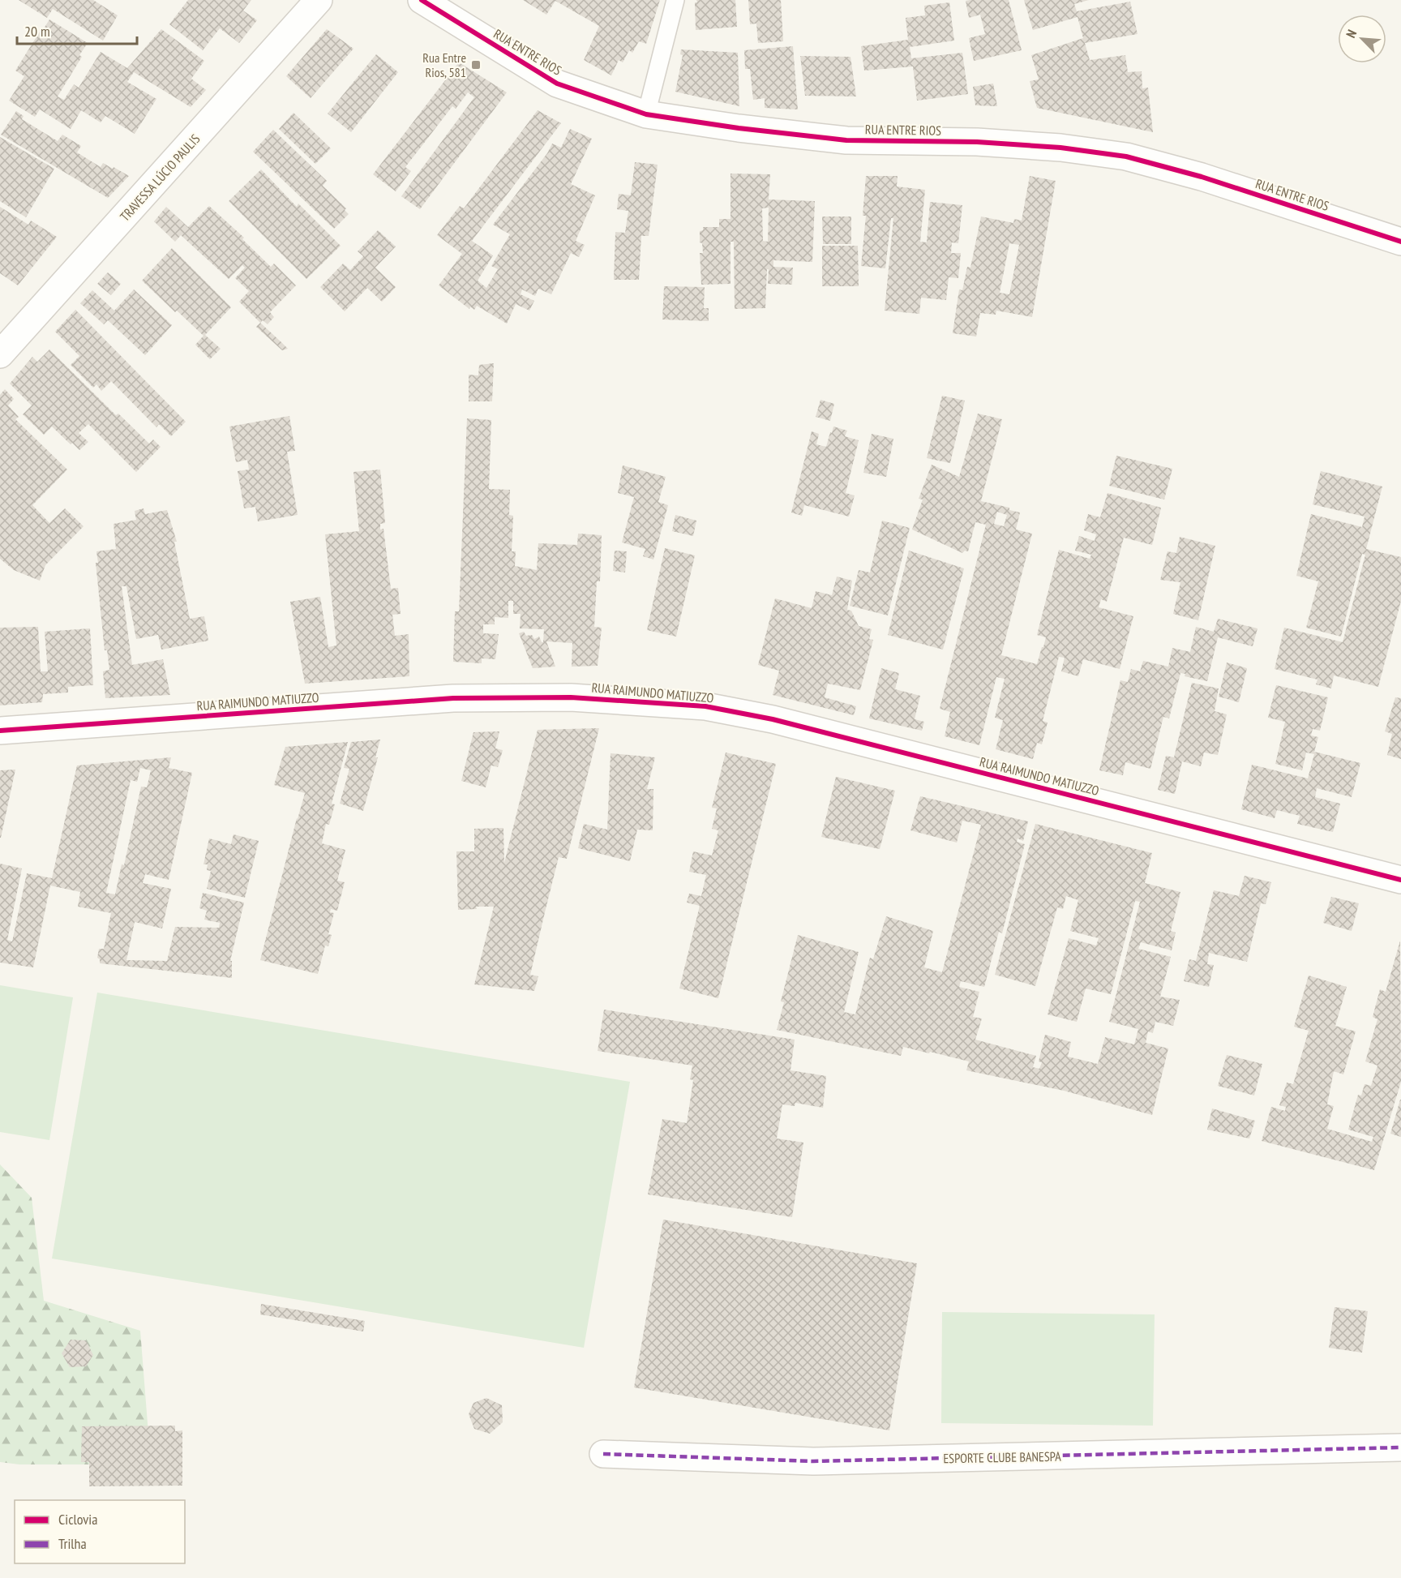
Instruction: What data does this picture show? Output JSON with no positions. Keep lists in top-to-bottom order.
{
  "streets": {
    "street": [
      "RUA ENTRE RIOS",
      "TRAVESSA LÚCIO PAULIS",
      "RUA RAIMUNDO MATIUZZO",
      "ESPORTE CLUBE BANESPA"
    ]
  },
  "places": {
    "transit": ["Rua Entre Rios, 581"]
  },
  "legend": ["Ciclovia", "Trilha"],
  "scale_bar": "20 m",
  "north": "top left"
}
